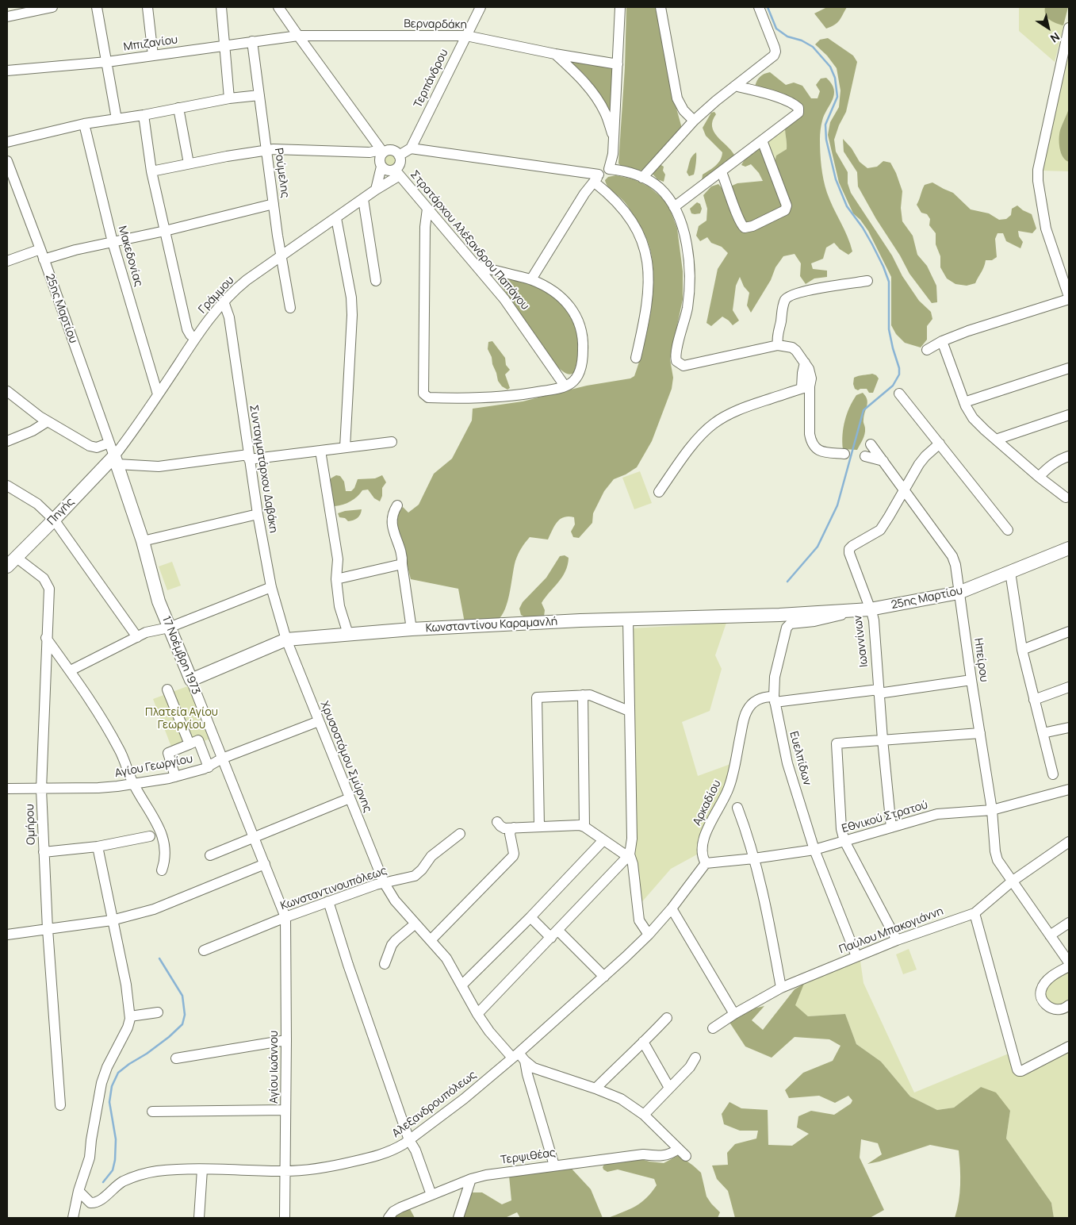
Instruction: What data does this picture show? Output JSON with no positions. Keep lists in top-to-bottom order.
{
  "streets": {
    "main road": [
      "25ης Μαρτίου",
      "Πηγής",
      "Κωνσταντίνου Καραμανλή",
      "17 Νοέμβρη 1973"
    ],
    "street": [
      "Βερναρδάκη",
      "Μπιζανίου",
      "Τερπάνδρου",
      "Ρούμελης",
      "Στρατάρχου Αλέξανδρου Παπάγου",
      "Μακεδονίας",
      "Γράμμου",
      "Συνταγματάρχου Δαβάκη",
      "Ιωαννίνων",
      "Ηπείρου",
      "Χρυσοστόμου Σμύρνης",
      "Ευελπίδων",
      "Αγίου Γεωργίου",
      "Αρκαδίου",
      "Εθνικού Στρατού",
      "Ομήρου",
      "Κωνσταντινουπόλεως",
      "Παύλου Μπακογιάννη",
      "Αγίου Ιωάννου",
      "Αλεξανδρουπόλεως",
      "Τερψιθέας"
    ]
  },
  "crossings": [
    ["Βερναρδάκη", "Μπιζανίου"],
    ["Βερναρδάκη", "Τερπάνδρου"],
    ["Μπιζανίου", "Ρούμελης"],
    ["Τερπάνδρου", "Στρατάρχου Αλέξανδρου Παπάγου"],
    ["Τερπάνδρου", "Γράμμου"],
    ["Ρούμελης", "Γράμμου"],
    ["Στρατάρχου Αλέξανδρου Παπάγου", "Γράμμου"],
    ["Μακεδονίας", "Γράμμου"],
    ["Γράμμου", "25ης Μαρτίου"],
    ["Γράμμου", "Συνταγματάρχου Δαβάκη"],
    ["Γράμμου", "Πηγής"],
    ["Γράμμου", "17 Νοέμβρη 1973"],
    ["25ης Μαρτίου", "Πηγής"],
    ["25ης Μαρτίου", "Κωνσταντίνου Καραμανλή"],
    ["25ης Μαρτίου", "Ιωαννίνων"],
    ["25ης Μαρτίου", "17 Νοέμβρη 1973"],
    ["25ης Μαρτίου", "Ηπείρου"],
    ["25ης Μαρτίου", "Ευελπίδων"],
    ["Συνταγματάρχου Δαβάκη", "Κωνσταντίνου Καραμανλή"],
    ["Συνταγματάρχου Δαβάκη", "Χρυσοστόμου Σμύρνης"],
    ["Πηγής", "17 Νοέμβρη 1973"],
    ["Πηγής", "Ομήρου"],
    ["Κωνσταντίνου Καραμανλή", "17 Νοέμβρη 1973"],
    ["Κωνσταντίνου Καραμανλή", "Χρυσοστόμου Σμύρνης"],
    ["Ιωαννίνων", "Ηπείρου"],
    ["Ιωαννίνων", "Αρκαδίου"],
    ["Ιωαννίνων", "Εθνικού Στρατού"],
    ["17 Νοέμβρη 1973", "Αγίου Γεωργίου"],
    ["17 Νοέμβρη 1973", "Κωνσταντινουπόλεως"],
    ["17 Νοέμβρη 1973", "Αγίου Ιωάννου"],
    ["Ηπείρου", "Αρκαδίου"],
    ["Ηπείρου", "Εθνικού Στρατού"],
    ["Ηπείρου", "Παύλου Μπακογιάννη"],
    ["Χρυσοστόμου Σμύρνης", "Αγίου Γεωργίου"],
    ["Χρυσοστόμου Σμύρνης", "Κωνσταντινουπόλεως"],
    ["Χρυσοστόμου Σμύρνης", "Αλεξανδρουπόλεως"],
    ["Ευελπίδων", "Αρκαδίου"],
    ["Ευελπίδων", "Εθνικού Στρατού"],
    ["Ευελπίδων", "Παύλου Μπακογιάννη"],
    ["Αγίου Γεωργίου", "Ομήρου"],
    ["Αρκαδίου", "Εθνικού Στρατού"],
    ["Κωνσταντινουπόλεως", "Αγίου Ιωάννου"],
    ["Αγίου Ιωάννου", "Αλεξανδρουπόλεως"]
  ],
  "parks": ["Πλατεία Αγίου Γεωργίου"],
  "north": "bottom right"
}
